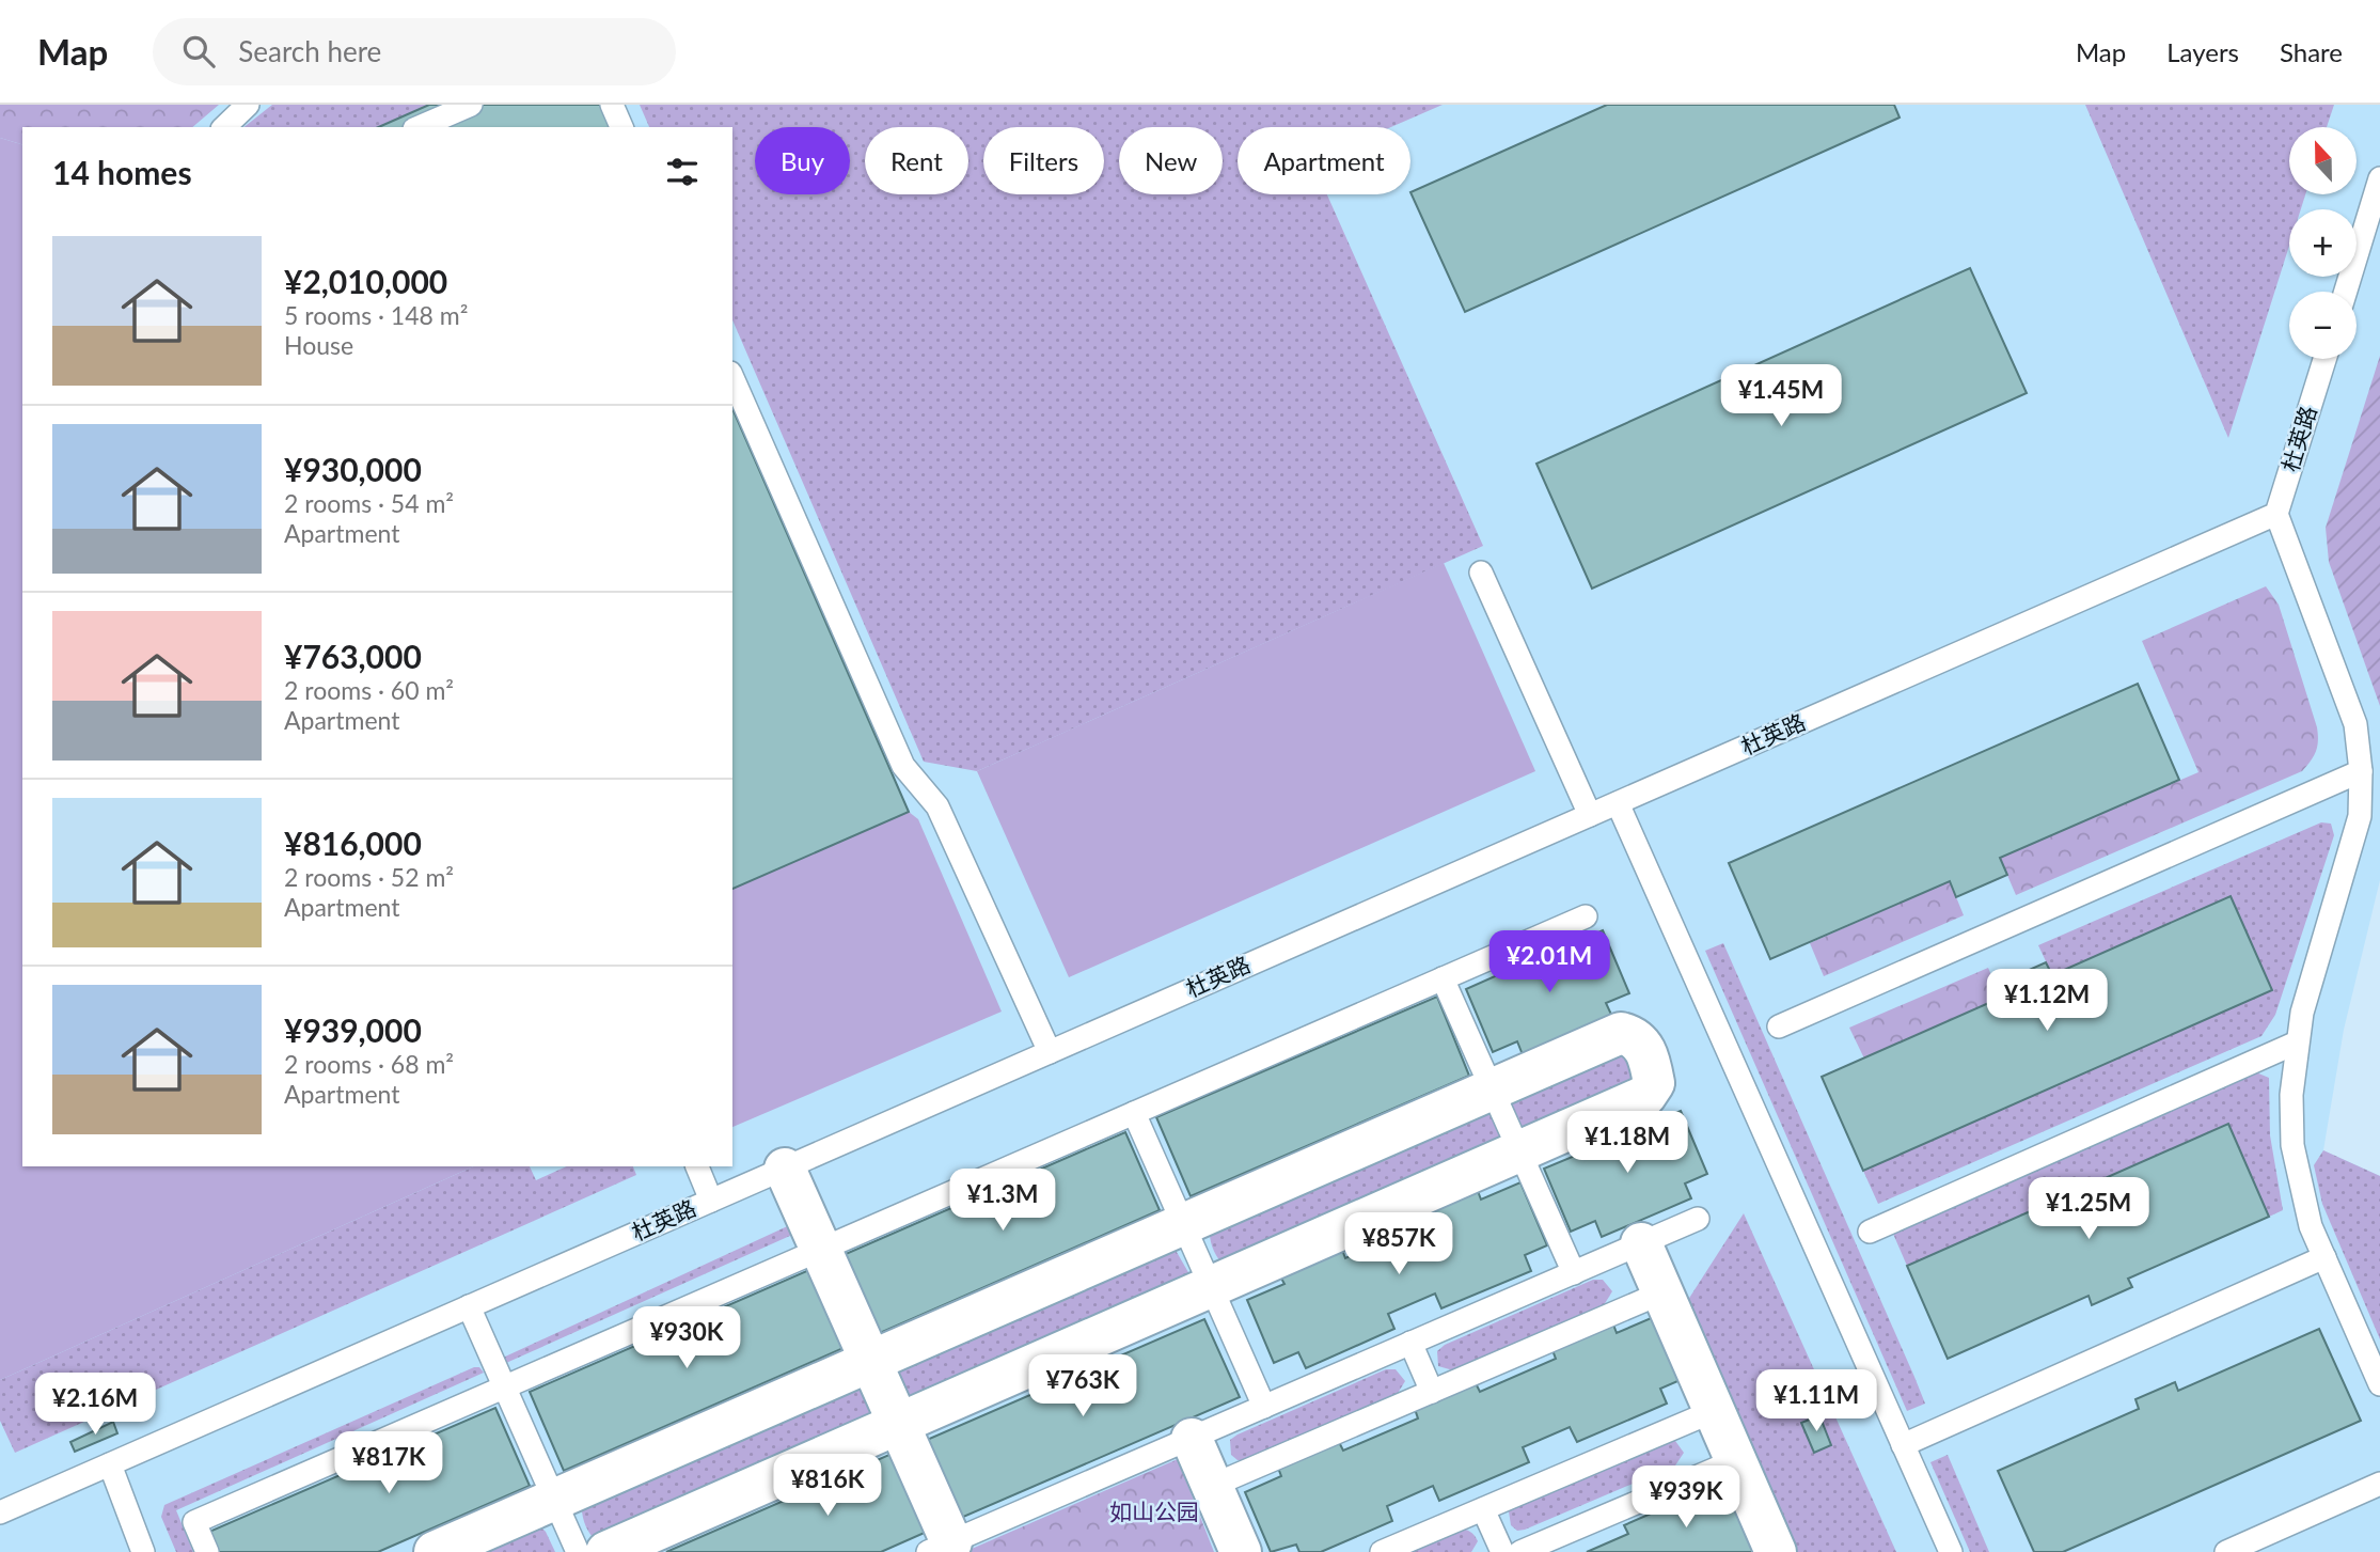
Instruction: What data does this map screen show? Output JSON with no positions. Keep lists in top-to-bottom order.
{
  "streets": {
    "lane": ["杜英路"]
  },
  "parks": ["如山公园"],
  "north": "top",
  "page": {
    "header": "Map",
    "search": "Search here",
    "nav": ["Map", "Layers", "Share"],
    "map_buttons": ["+", "−"],
    "chip": [
      "Buy",
      "Rent",
      "Filters",
      "New",
      "Apartment"
    ],
    "heading": "14 homes",
    "list": [
      {
        "name": "¥2,010,000",
        "note": "5 rooms · 148 m² · House"
      },
      {
        "name": "¥930,000",
        "note": "2 rooms · 54 m² · Apartment"
      },
      {
        "name": "¥763,000",
        "note": "2 rooms · 60 m² · Apartment"
      },
      {
        "name": "¥816,000",
        "note": "2 rooms · 52 m² · Apartment"
      },
      {
        "name": "¥939,000",
        "note": "2 rooms · 68 m² · Apartment"
      }
    ],
    "price": [
      "¥1.45M",
      "¥2.01M",
      "¥1.12M",
      "¥1.18M",
      "¥1.3M",
      "¥1.25M",
      "¥857K",
      "¥930K",
      "¥763K",
      "¥1.11M",
      "¥2.16M",
      "¥817K",
      "¥816K",
      "¥939K"
    ]
  }
}
